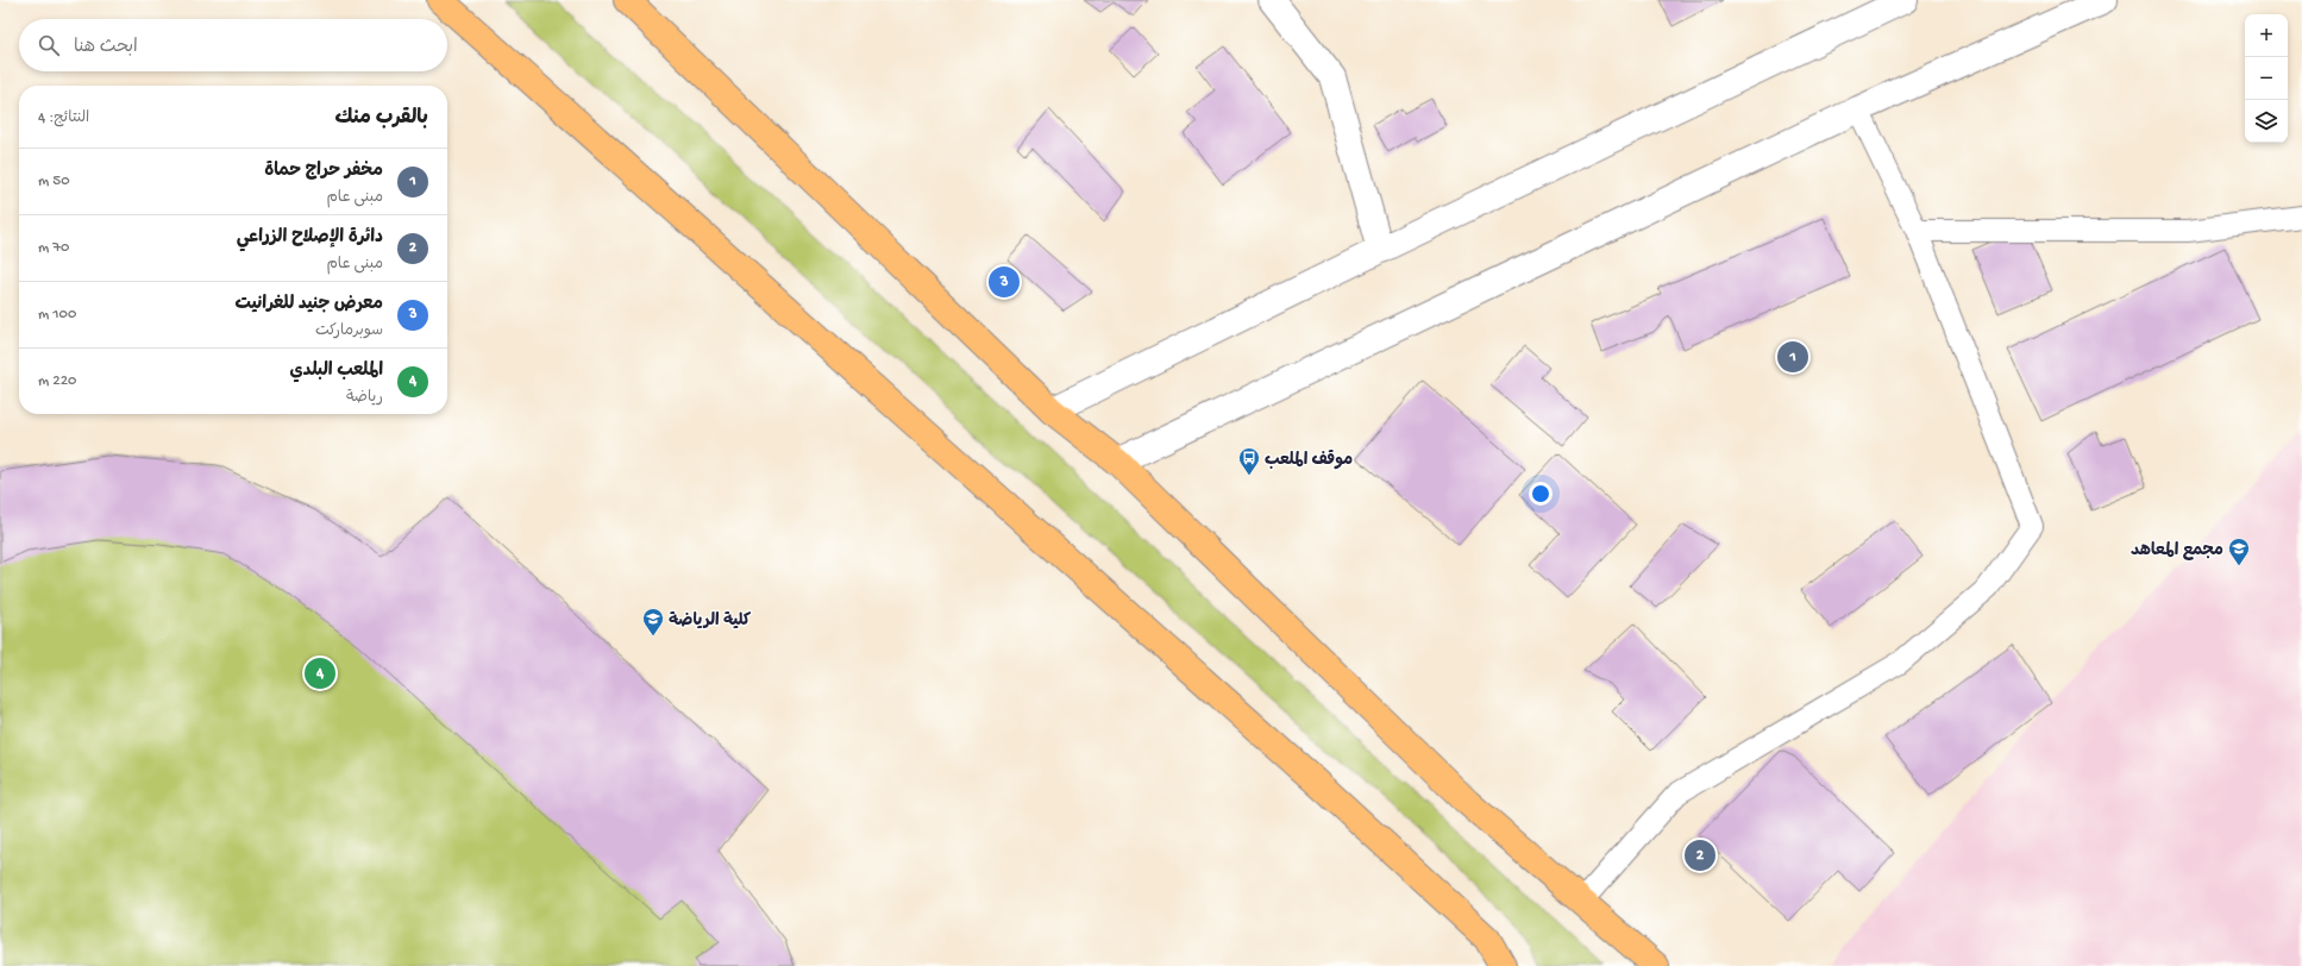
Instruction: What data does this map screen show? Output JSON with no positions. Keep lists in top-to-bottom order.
{
  "places": {
    "bus stop": ["موقف الملعب"],
    "school or university": ["مجمع المعاهد", "كلية الرياضة"]
  },
  "page": {
    "map_buttons": ["+", "−"],
    "search": "ابحث هنا",
    "heading": ["بالقرب منك", "النتائج: 4"],
    "list": [
      {
        "mark": "1",
        "name": "مخفر حراج حماة",
        "note": "مبنى عام",
        "value": "50 m"
      },
      {
        "mark": "2",
        "name": "دائرة الإصلاح الزراعي",
        "note": "مبنى عام",
        "value": "70 m"
      },
      {
        "mark": "3",
        "name": "معرض جنيد للغرانيت",
        "note": "سوبرماركت",
        "value": "100 m"
      },
      {
        "mark": "4",
        "name": "الملعب البلدي",
        "note": "رياضة",
        "value": "220 m"
      }
    ],
    "pins": [
      "3",
      "1",
      "4",
      "2"
    ]
  }
}
